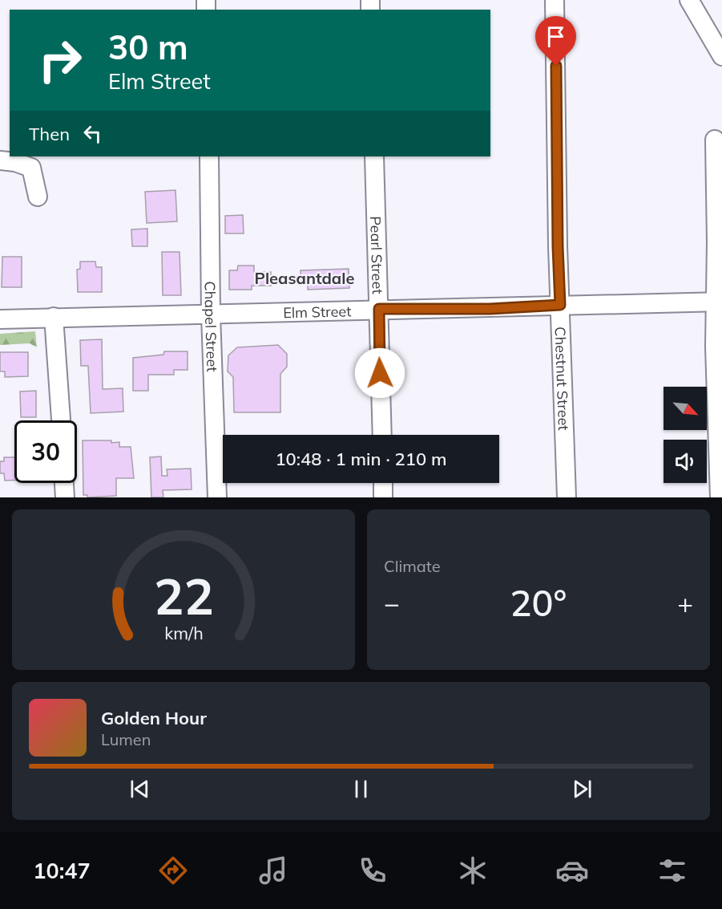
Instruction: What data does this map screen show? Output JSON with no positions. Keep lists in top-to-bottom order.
{
  "streets": {
    "street": [
      "Pearl Street",
      "Elm Street",
      "Chapel Street",
      "Chestnut Street"
    ]
  },
  "crossings": [
    ["Pearl Street", "Elm Street"],
    ["Elm Street", "Chapel Street"],
    ["Elm Street", "Chestnut Street"]
  ],
  "districts": ["Pleasantdale"],
  "north": "bottom right",
  "page": {
    "turn": ["30 m", "Elm Street"],
    "then": "Then",
    "limit": "30",
    "trip": "10:48 · 1 min · 210 m",
    "tile": "Climate",
    "heat": ["−", "20°", "+"],
    "song": ["Golden Hour", "Lumen"],
    "tabs": "10:47",
    "gauge": ["22", "km/h"]
  }
}
